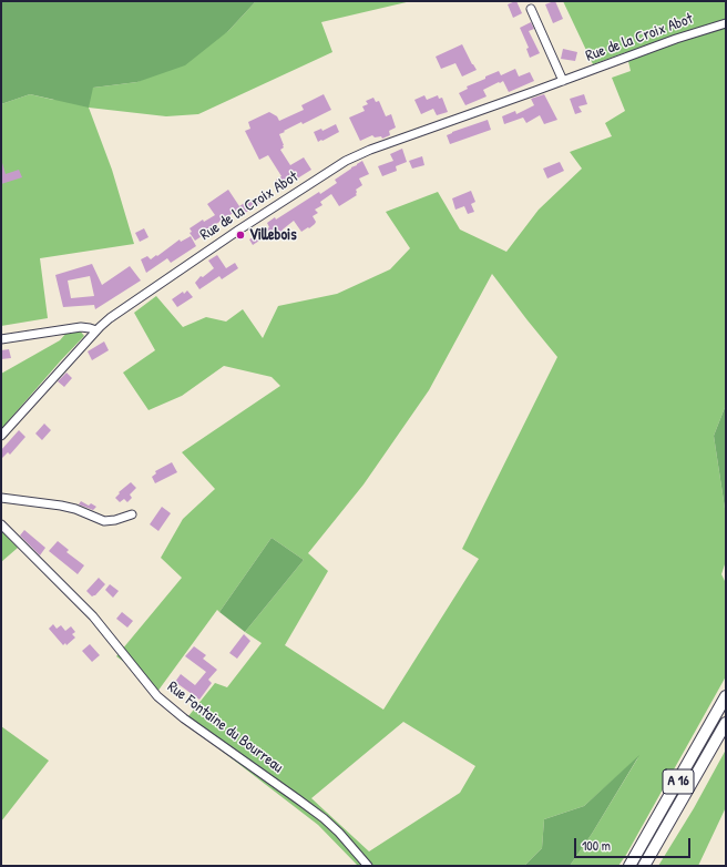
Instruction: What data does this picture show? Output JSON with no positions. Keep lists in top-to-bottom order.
{
  "streets": {
    "highway": ["A 16"],
    "street": ["Rue de la Croix Abot", "Rue Fontaine du Bourreau"]
  },
  "places": ["Villebois"],
  "scale_bar": "100 m"
}
